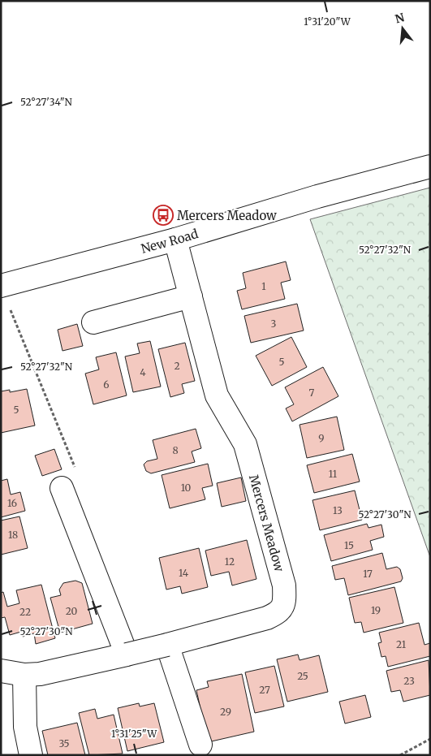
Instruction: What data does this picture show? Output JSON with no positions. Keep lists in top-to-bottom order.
{
  "streets": {
    "street": ["New Road", "Mercers Meadow"]
  },
  "crossings": [
    ["New Road", "Mercers Meadow"]
  ],
  "places": {
    "bus stop": ["Mercers Meadow"]
  },
  "house_numbers": [
    "1",
    "3",
    "5",
    "2",
    "4",
    "6",
    "7",
    "5",
    "9",
    "8",
    "11",
    "10",
    "16",
    "13",
    "18",
    "15",
    "12",
    "14",
    "17",
    "19",
    "20",
    "22",
    "21",
    "25",
    "23",
    "27",
    "29",
    "35"
  ],
  "north": "top",
  "coordinates": [
    "1°31'20\"W",
    "52°27'34\"N",
    "52°27'32\"N",
    "52°27'30\"N",
    "1°31'25\"W"
  ]
}
